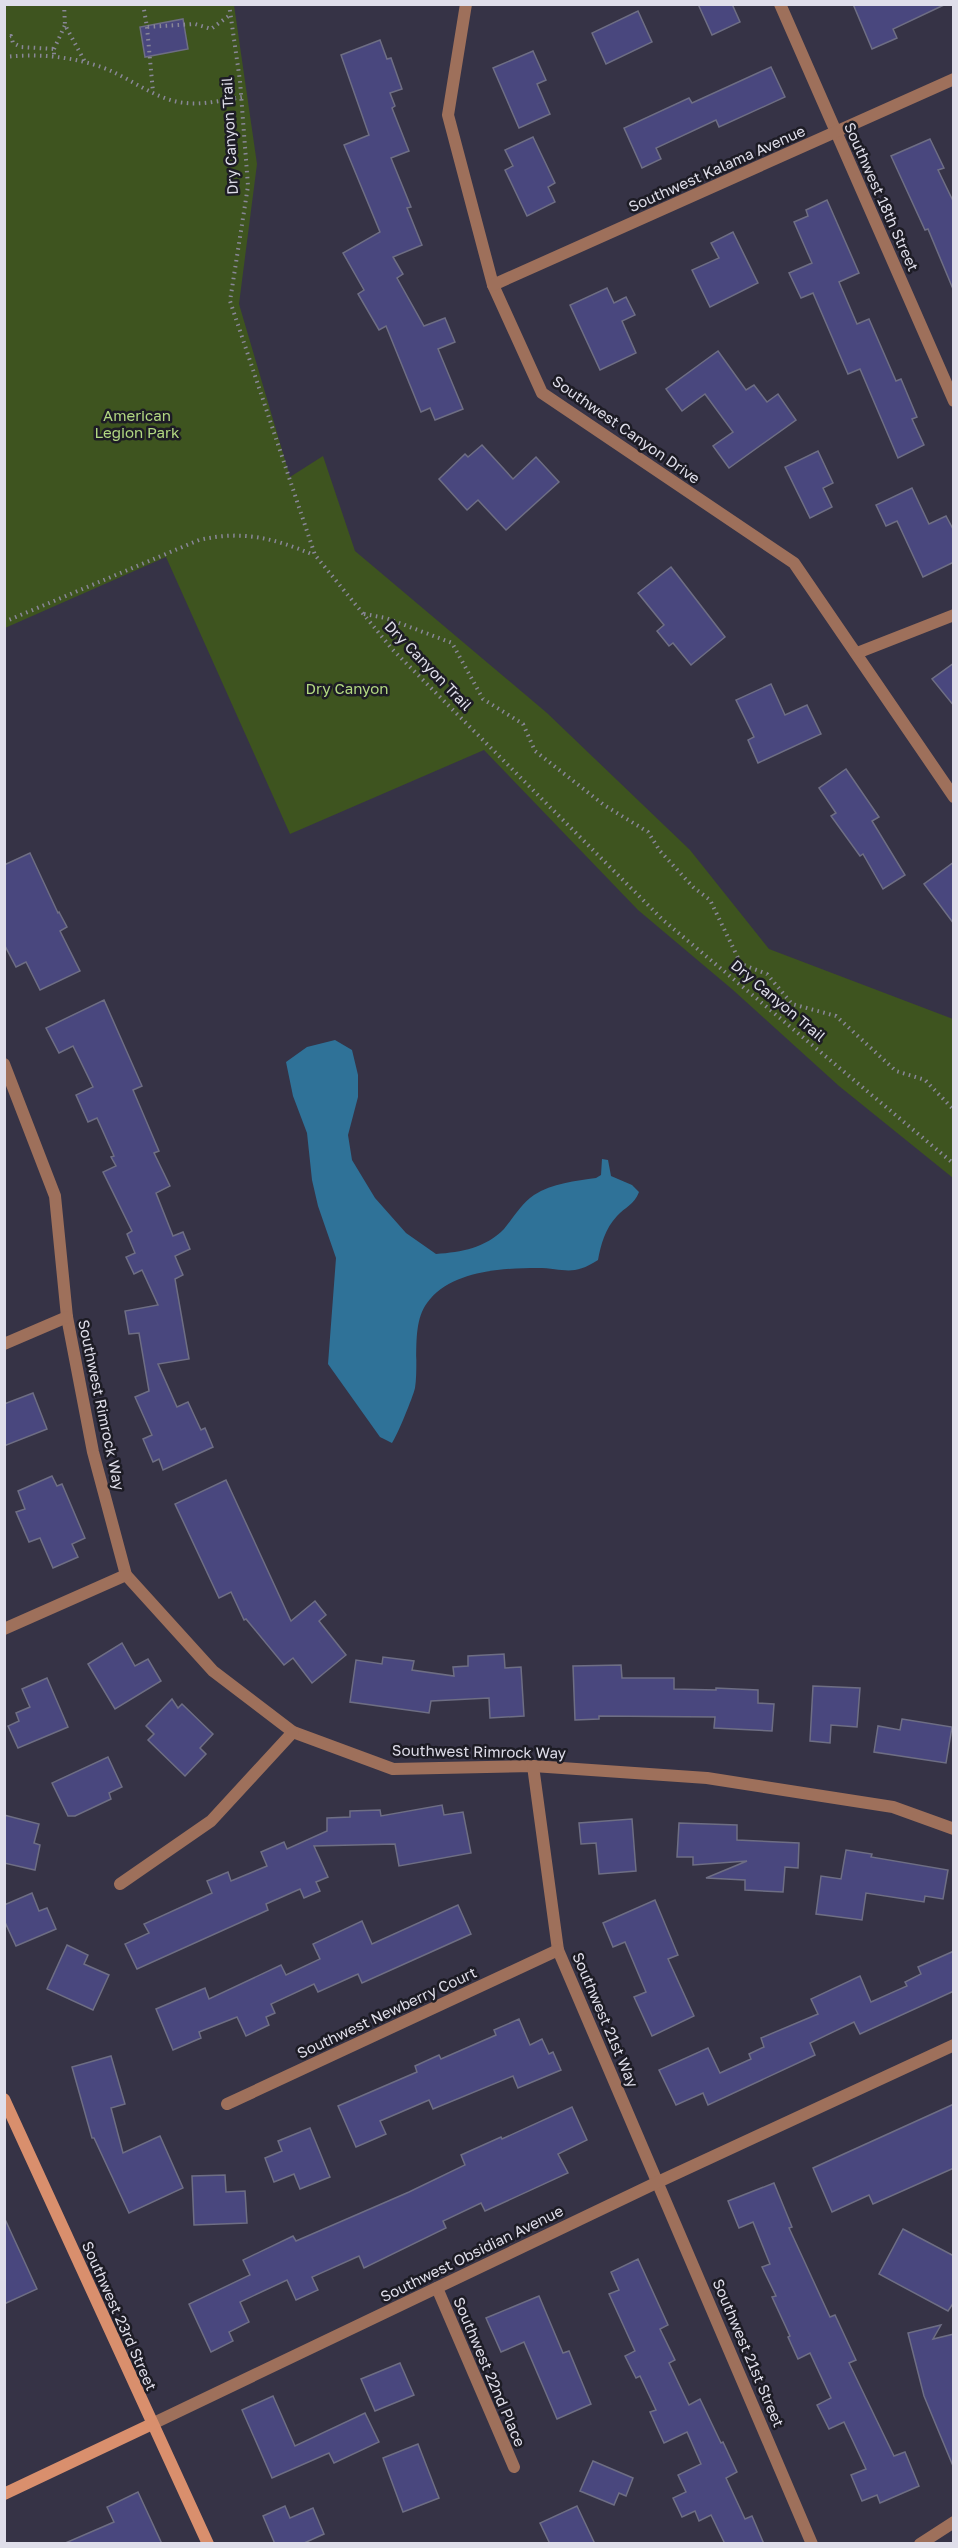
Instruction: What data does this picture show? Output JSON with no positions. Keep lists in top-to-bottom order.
{
  "streets": {
    "street": [
      "Southwest Kalama Avenue",
      "Southwest 18th Street",
      "Southwest Canyon Drive",
      "Southwest Rimrock Way",
      "Southwest Newberry Court",
      "Southwest 21st Way",
      "Southwest Obsidian Avenue",
      "Southwest 23rd Street",
      "Southwest 21st Street",
      "Southwest 22nd Place"
    ],
    "path": ["Dry Canyon Trail"]
  },
  "crossings": [
    ["Southwest Kalama Avenue", "Southwest 18th Street"],
    ["Southwest Kalama Avenue", "Southwest Canyon Drive"],
    ["Southwest Rimrock Way", "Southwest 21st Way"],
    ["Southwest Newberry Court", "Southwest 21st Way"],
    ["Southwest 21st Way", "Southwest Obsidian Avenue"],
    ["Southwest 21st Way", "Southwest 21st Street"],
    ["Southwest Obsidian Avenue", "Southwest 23rd Street"],
    ["Southwest Obsidian Avenue", "Southwest 21st Street"],
    ["Southwest Obsidian Avenue", "Southwest 22nd Place"]
  ],
  "parks": ["American Legion Park", "Dry Canyon"]
}
